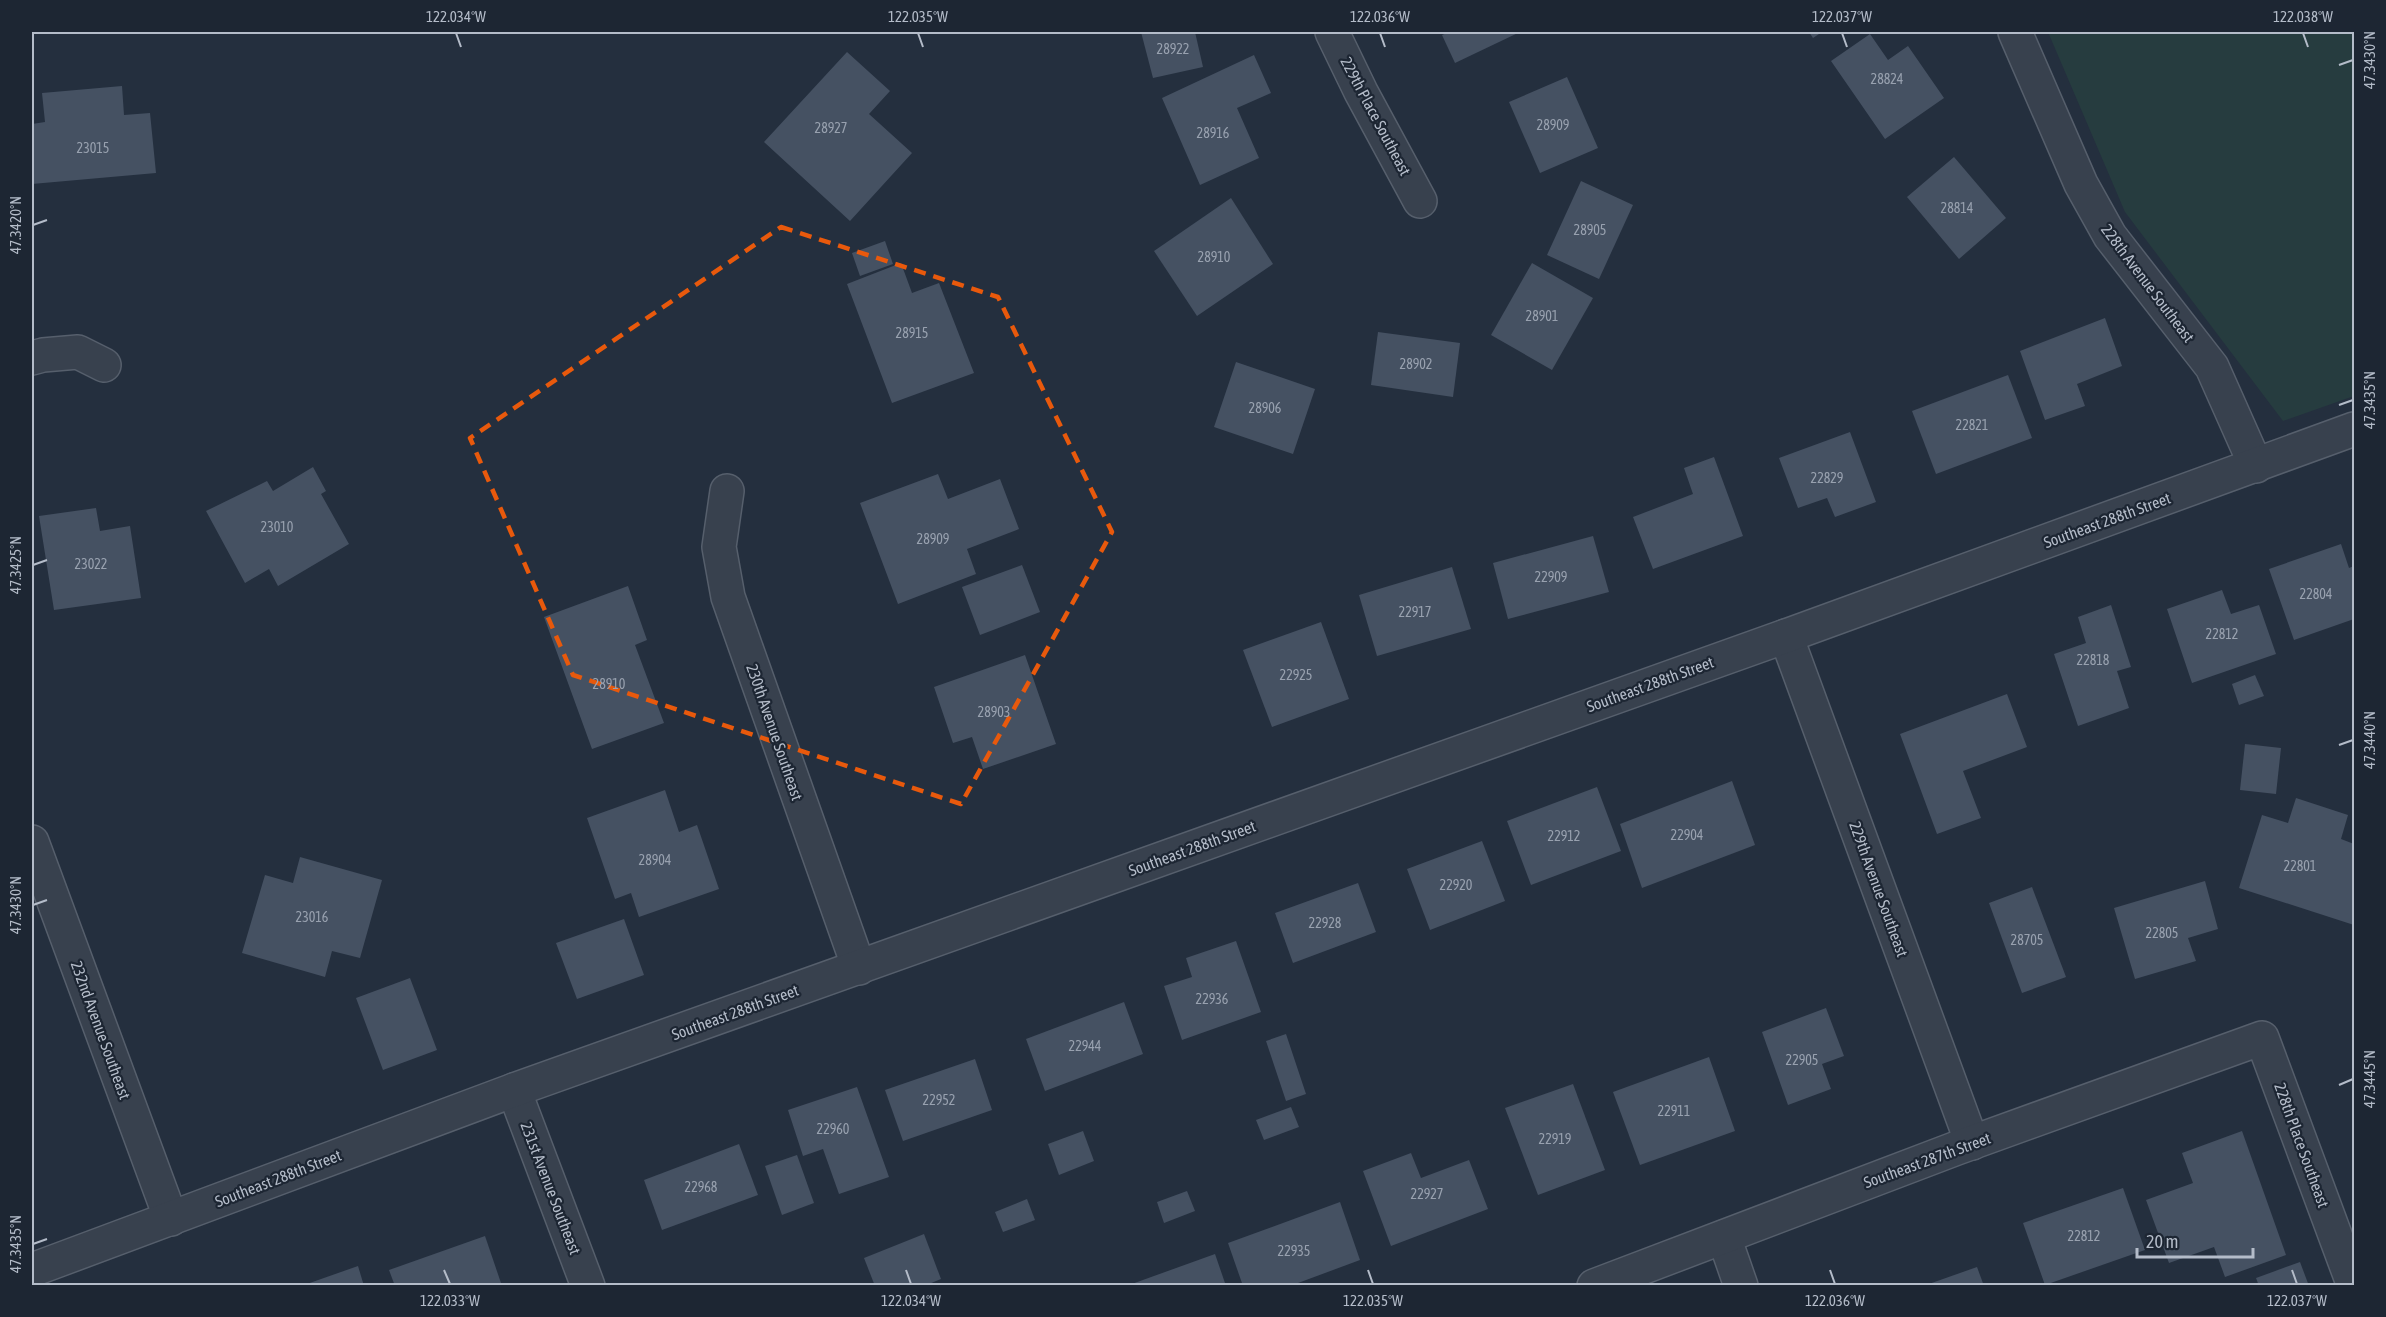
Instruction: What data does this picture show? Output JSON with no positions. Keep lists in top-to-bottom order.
{
  "streets": {
    "street": [
      "229th Place Southeast",
      "228th Avenue Southeast",
      "Southeast 288th Street",
      "230th Avenue Southeast",
      "229th Avenue Southeast",
      "232nd Avenue Southeast",
      "228th Place Southeast",
      "Southeast 287th Street",
      "231st Avenue Southeast"
    ]
  },
  "crossings": [
    ["228th Avenue Southeast", "Southeast 288th Street"],
    ["Southeast 288th Street", "230th Avenue Southeast"],
    ["Southeast 288th Street", "229th Avenue Southeast"],
    ["Southeast 288th Street", "232nd Avenue Southeast"],
    ["Southeast 288th Street", "231st Avenue Southeast"],
    ["229th Avenue Southeast", "Southeast 287th Street"],
    ["228th Place Southeast", "Southeast 287th Street"]
  ],
  "house_numbers": [
    "28922",
    "28824",
    "28909",
    "28927",
    "28916",
    "23015",
    "28814",
    "28905",
    "28910",
    "28901",
    "28915",
    "28902",
    "28906",
    "22821",
    "22829",
    "23010",
    "28909",
    "23022",
    "22909",
    "22804",
    "22917",
    "22812",
    "22818",
    "22925",
    "28910",
    "28903",
    "22904",
    "22912",
    "28904",
    "22801",
    "22920",
    "23016",
    "22928",
    "22805",
    "28705",
    "22936",
    "22944",
    "22905",
    "22952",
    "22911",
    "22960",
    "22919",
    "22968",
    "22927",
    "22812",
    "22935"
  ],
  "scale_bar": "20 m",
  "coordinates": [
    "122.034°W",
    "122.035°W",
    "122.036°W",
    "122.037°W",
    "122.038°W",
    "47.3430°N",
    "47.3420°N",
    "47.3435°N",
    "47.3425°N",
    "47.3440°N",
    "47.3445°N",
    "122.033°W"
  ]
}
